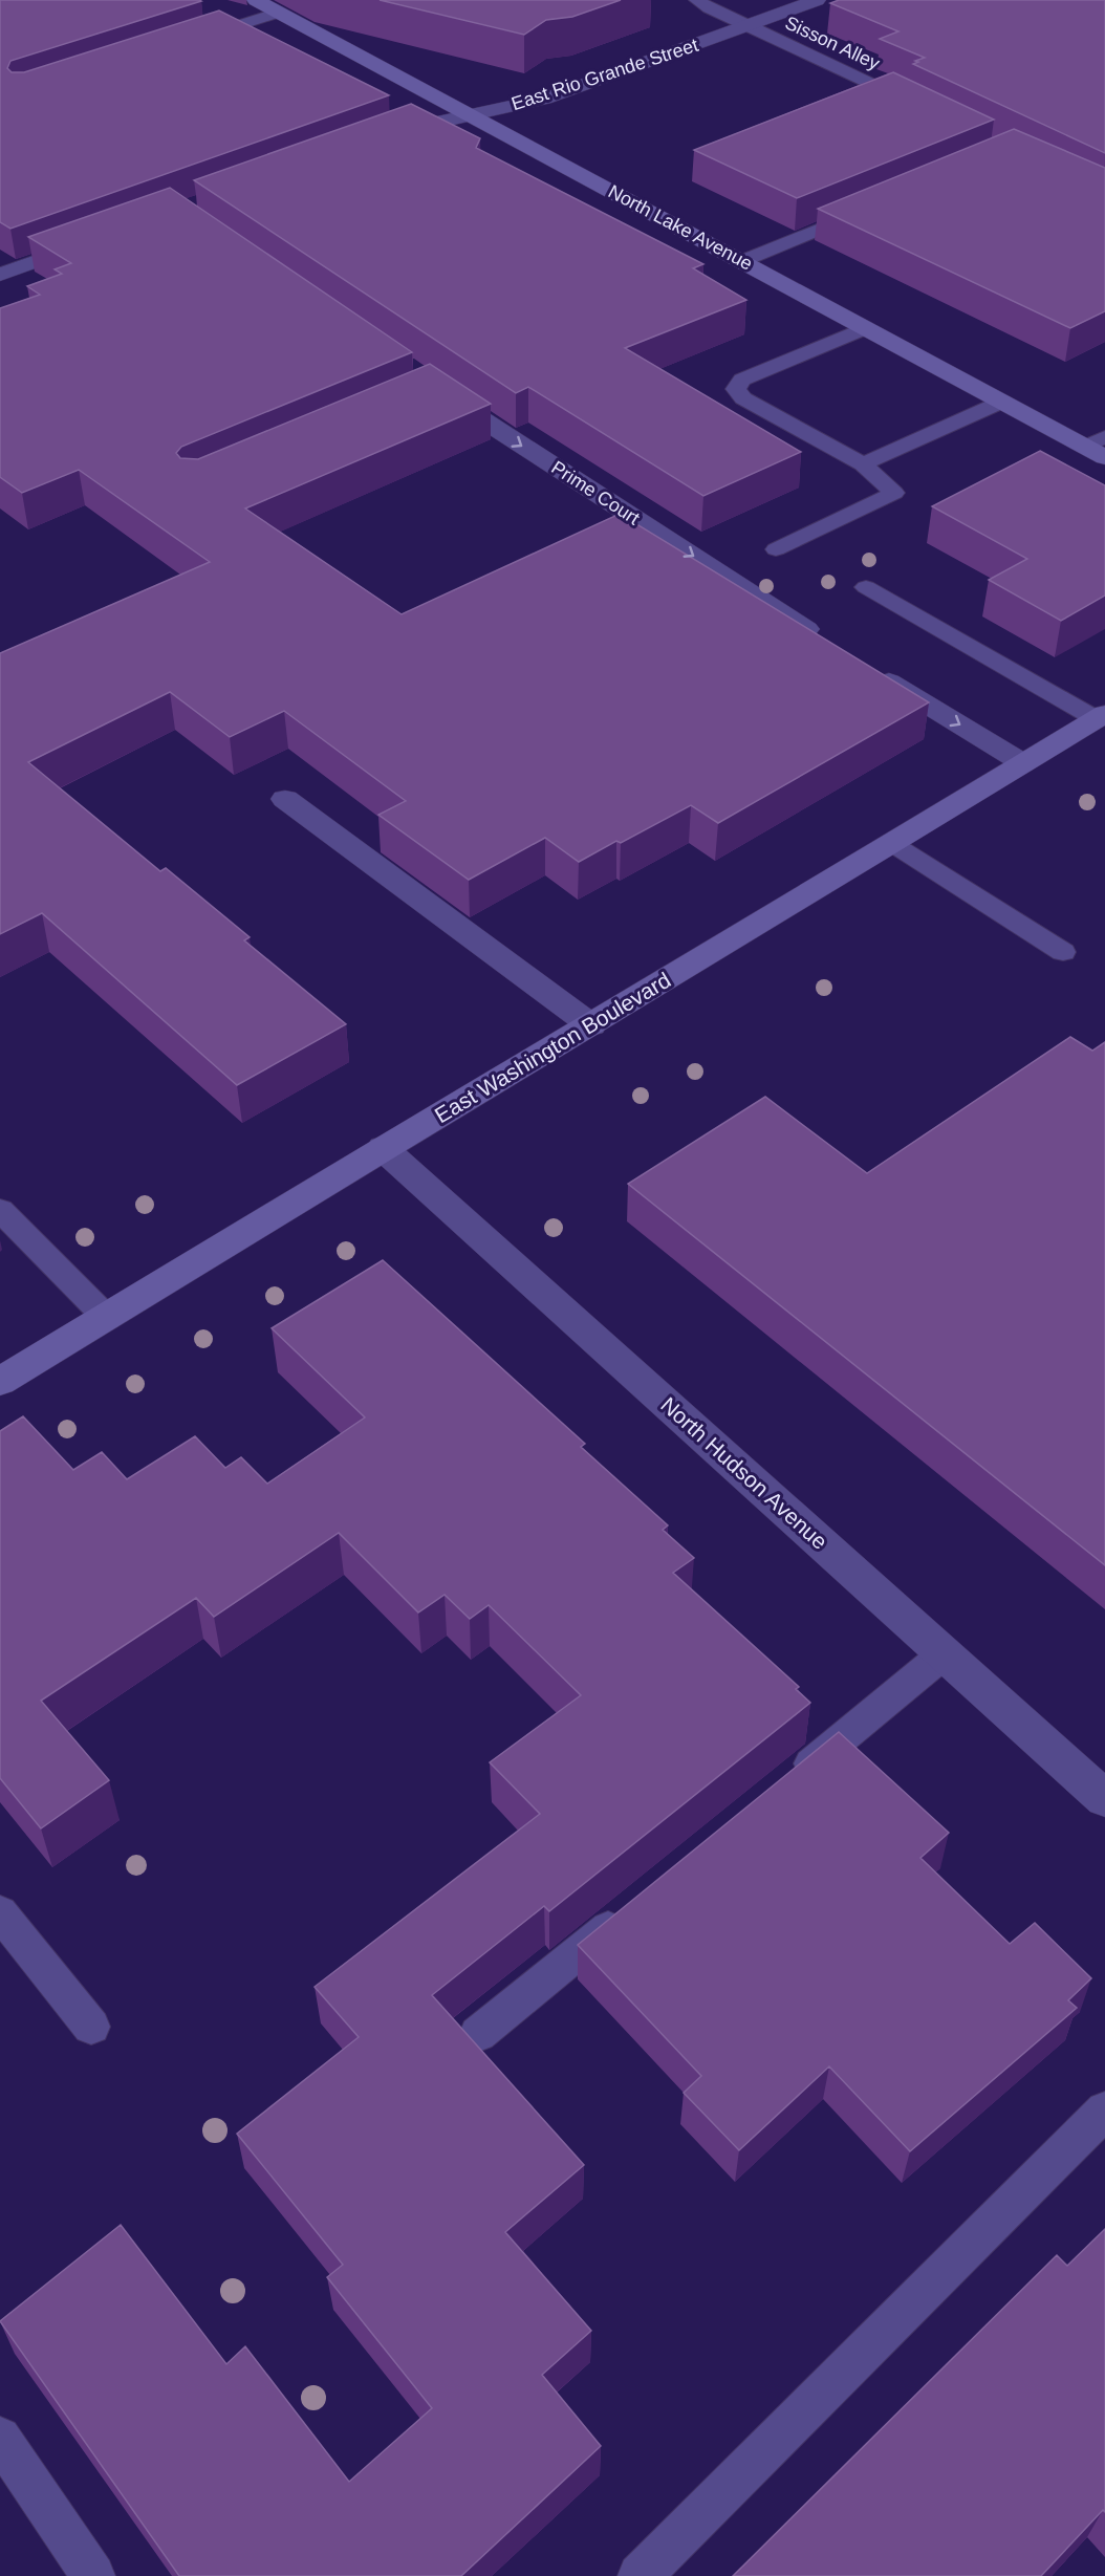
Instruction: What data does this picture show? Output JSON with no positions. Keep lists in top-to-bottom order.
{
  "streets": {
    "main road": ["North Lake Avenue", "East Washington Boulevard"],
    "street": ["East Rio Grande Street", "Prime Court", "North Hudson Avenue"],
    "lane": ["Sisson Alley"]
  },
  "crossings": [
    ["Sisson Alley", "East Rio Grande Street"],
    ["East Rio Grande Street", "North Lake Avenue"],
    ["East Washington Boulevard", "North Hudson Avenue"]
  ],
  "one_way": ["Prime Court"]
}
